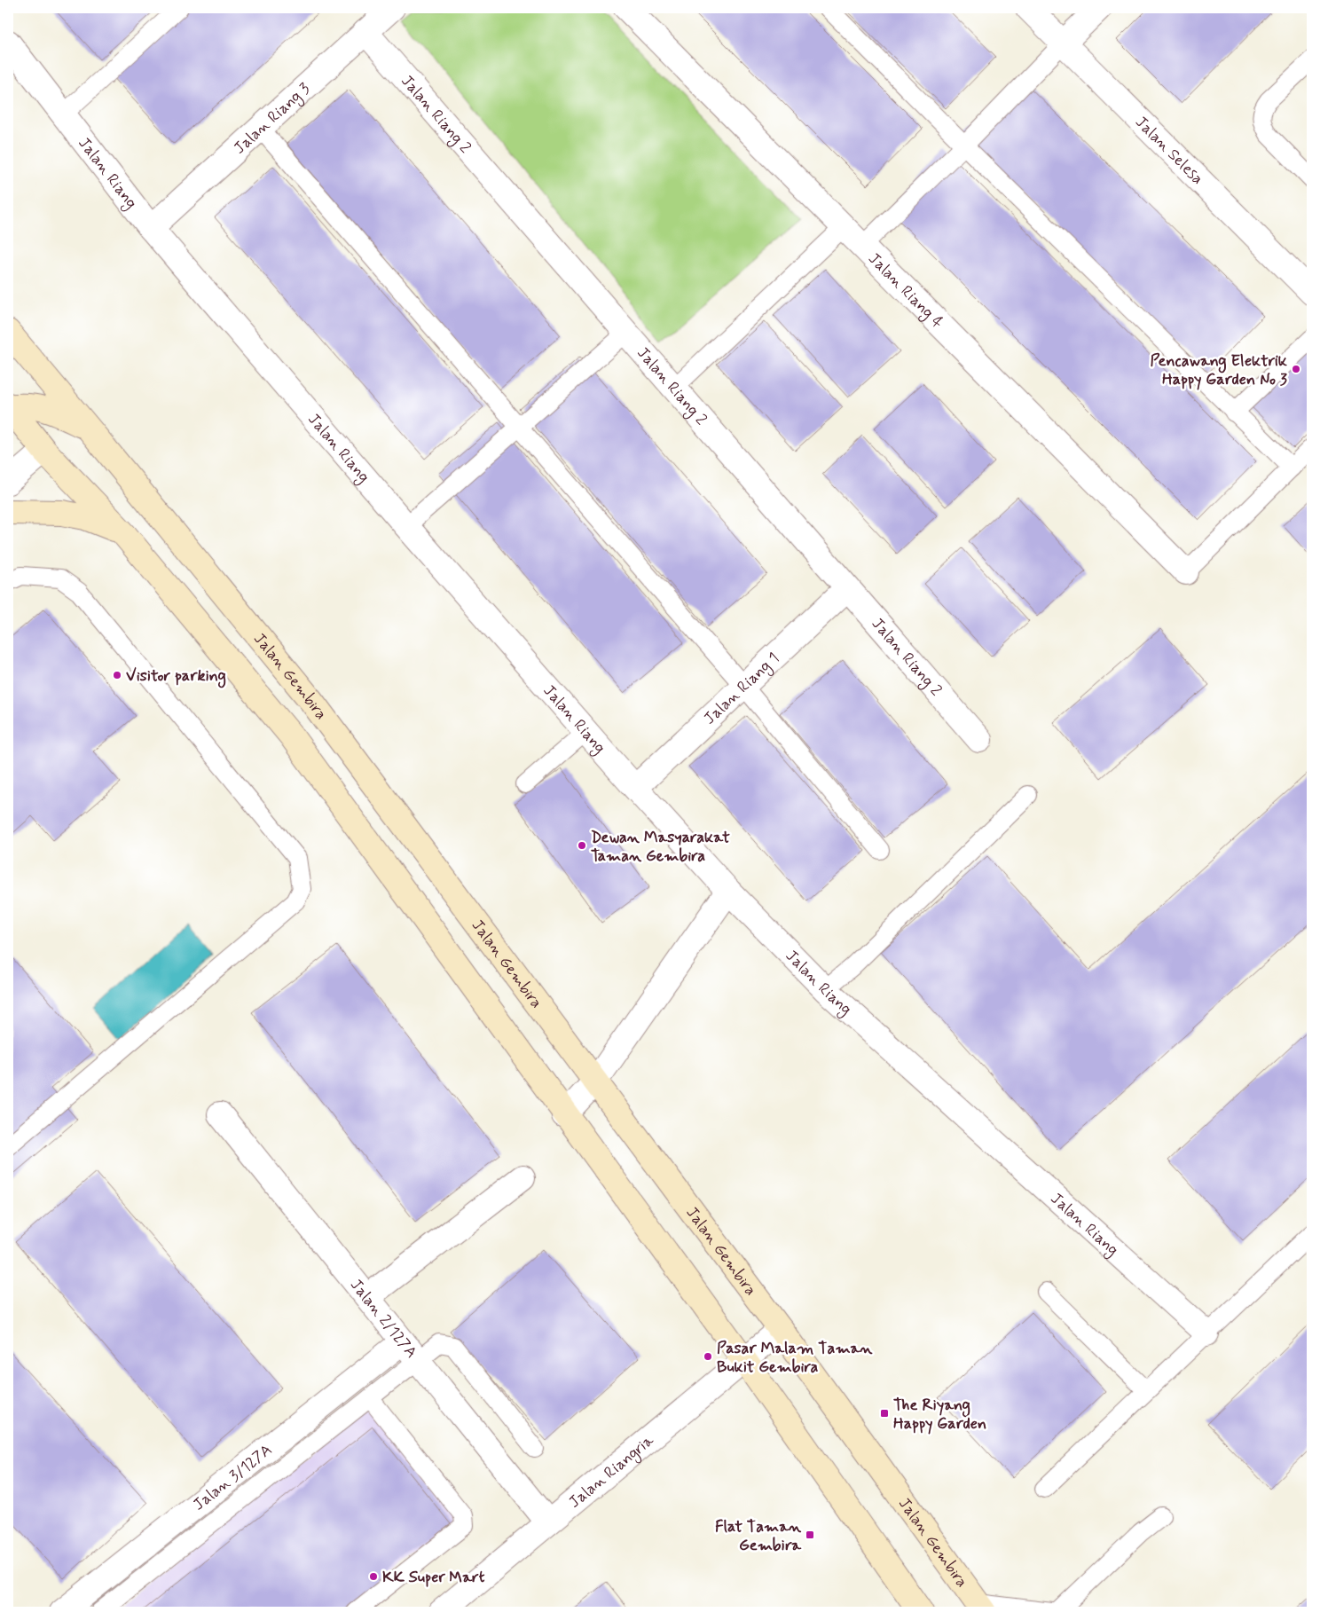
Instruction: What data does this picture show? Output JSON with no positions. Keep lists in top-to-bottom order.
{
  "streets": {
    "main road": ["Jalan Gembira"],
    "street": [
      "Jalan Riang 2",
      "Jalan Riang 3",
      "Jalan Selesa",
      "Jalan Riang",
      "Jalan Riang 4",
      "Jalan Riang 1",
      "Jalan 2/127A",
      "Jalan Riangria",
      "Jalan 3/127A"
    ]
  },
  "crossings": [
    ["Jalan Riang 2", "Jalan Riang 3"],
    ["Jalan Riang 2", "Jalan Riang 1"],
    ["Jalan Riang 3", "Jalan Riang"],
    ["Jalan Riang", "Jalan Riang 1"],
    ["Jalan Gembira", "Jalan Riangria"],
    ["Jalan 2/127A", "Jalan Riangria"],
    ["Jalan 2/127A", "Jalan 3/127A"]
  ],
  "places": {
    "other": [
      "Pencawang Elektrik Happy Garden No 3",
      "Visitor parking",
      "Dewan Masyarakat Taman Gembira",
      "Pasar Malam Taman Bukit Gembira",
      "KK Super Mart"
    ],
    "transit": ["The Riyang Happy Garden", "Flat Taman Gembira"]
  }
}
